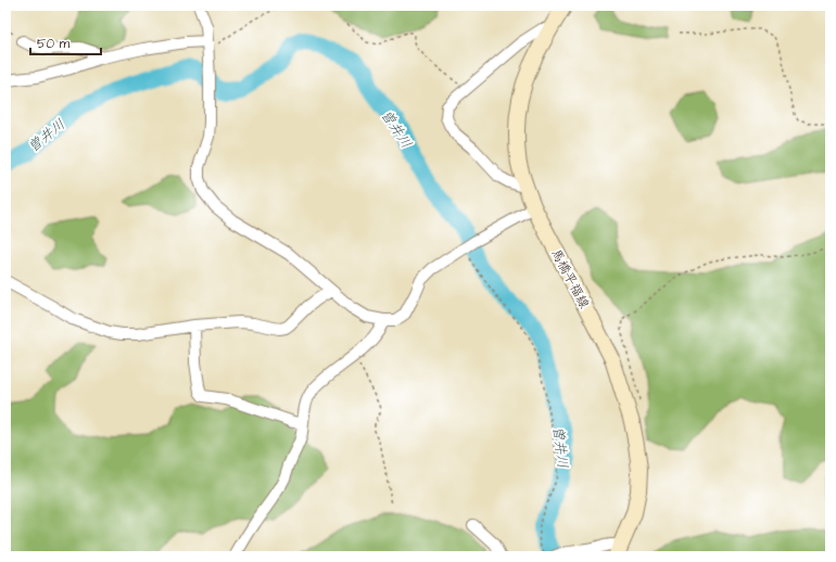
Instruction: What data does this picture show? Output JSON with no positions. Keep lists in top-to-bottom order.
{
  "streets": {
    "main road": ["馬橋平福線"]
  },
  "water": ["曽井川"],
  "scale_bar": "50 m"
}
